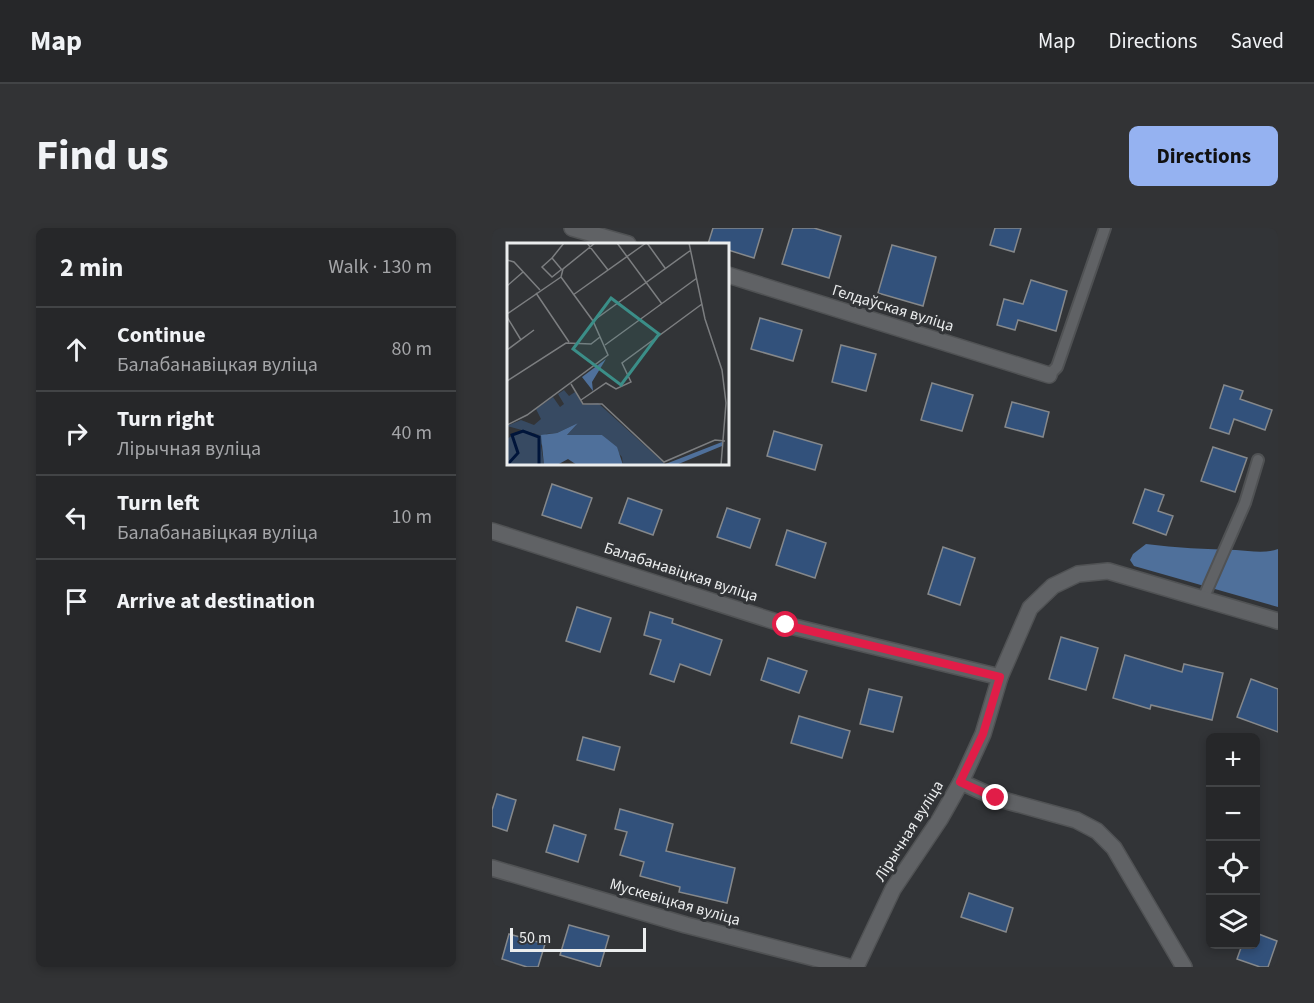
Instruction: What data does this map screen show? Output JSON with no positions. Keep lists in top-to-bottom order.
{
  "streets": {
    "street": [
      "Гелдаўская вуліца",
      "Балабанавіцкая вуліца",
      "Лірычная вуліца",
      "Мускевіцкая вуліца"
    ]
  },
  "crossings": [
    ["Балабанавіцкая вуліца", "Лірычная вуліца"]
  ],
  "scale_bar": "50 m",
  "page": {
    "header": "Map",
    "nav": ["Map", "Directions", "Saved"],
    "title": "Find us",
    "buttons": "Directions",
    "heading": ["2 min", "Walk · 130 m"],
    "list": [
      ["Continue", "Балабанавіцкая вуліца", "80 m"],
      ["Turn right", "Лірычная вуліца", "40 m"],
      ["Turn left", "Балабанавіцкая вуліца", "10 m"],
      "Arrive at destination"
    ],
    "map_buttons": ["+", "−"],
    "scale": "50 m"
  }
}
